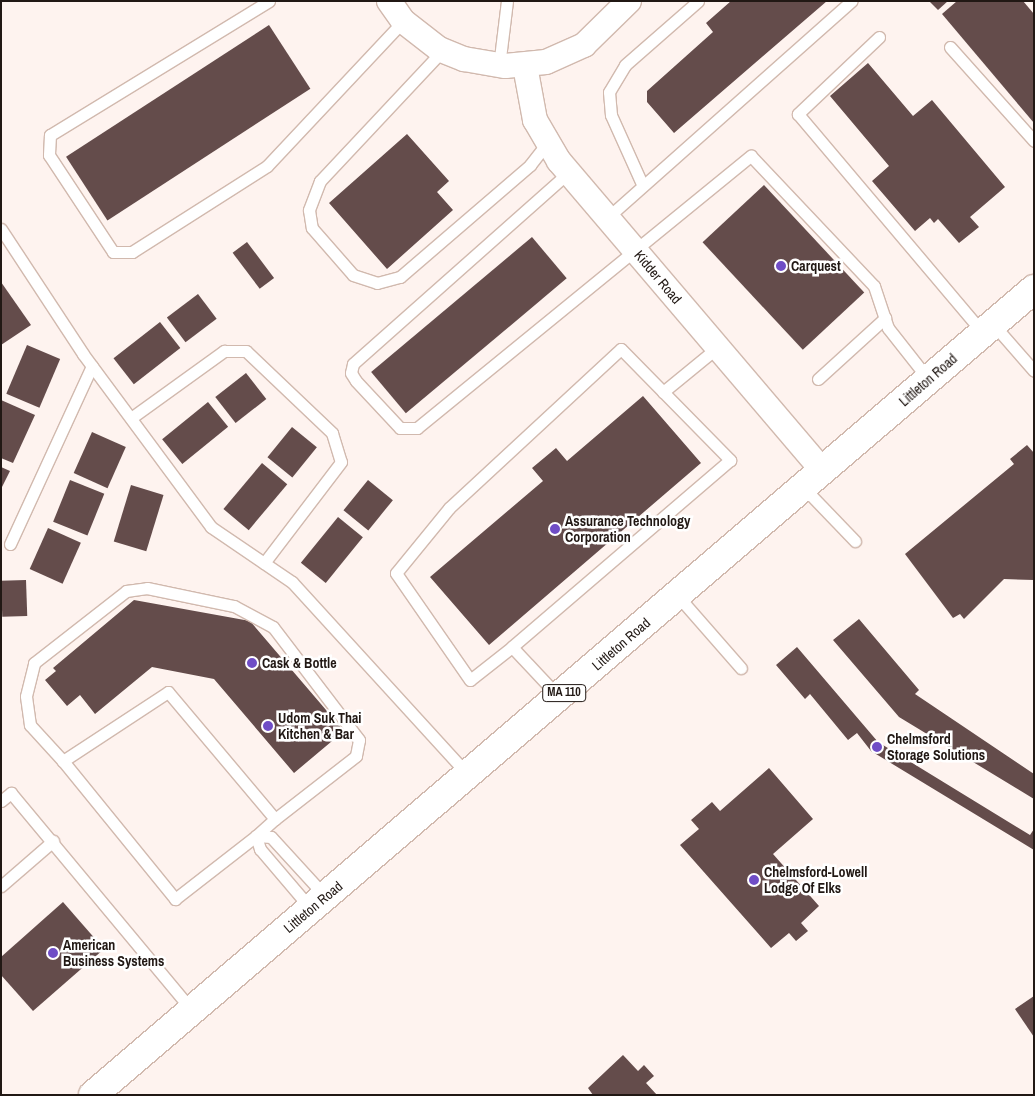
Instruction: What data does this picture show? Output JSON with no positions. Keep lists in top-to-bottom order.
{
  "streets": {
    "main road": ["Littleton Road", "MA 110"],
    "street": ["Kidder Road"]
  },
  "crossings": [
    ["Kidder Road", "Littleton Road"]
  ],
  "places": [
    "Carquest",
    "Assurance Technology Corporation",
    "Cask & Bottle",
    "Udom Suk Thai Kitchen & Bar",
    "Chelmsford Storage Solutions",
    "Chelmsford-Lowell Lodge Of Elks",
    "American Business Systems"
  ]
}
